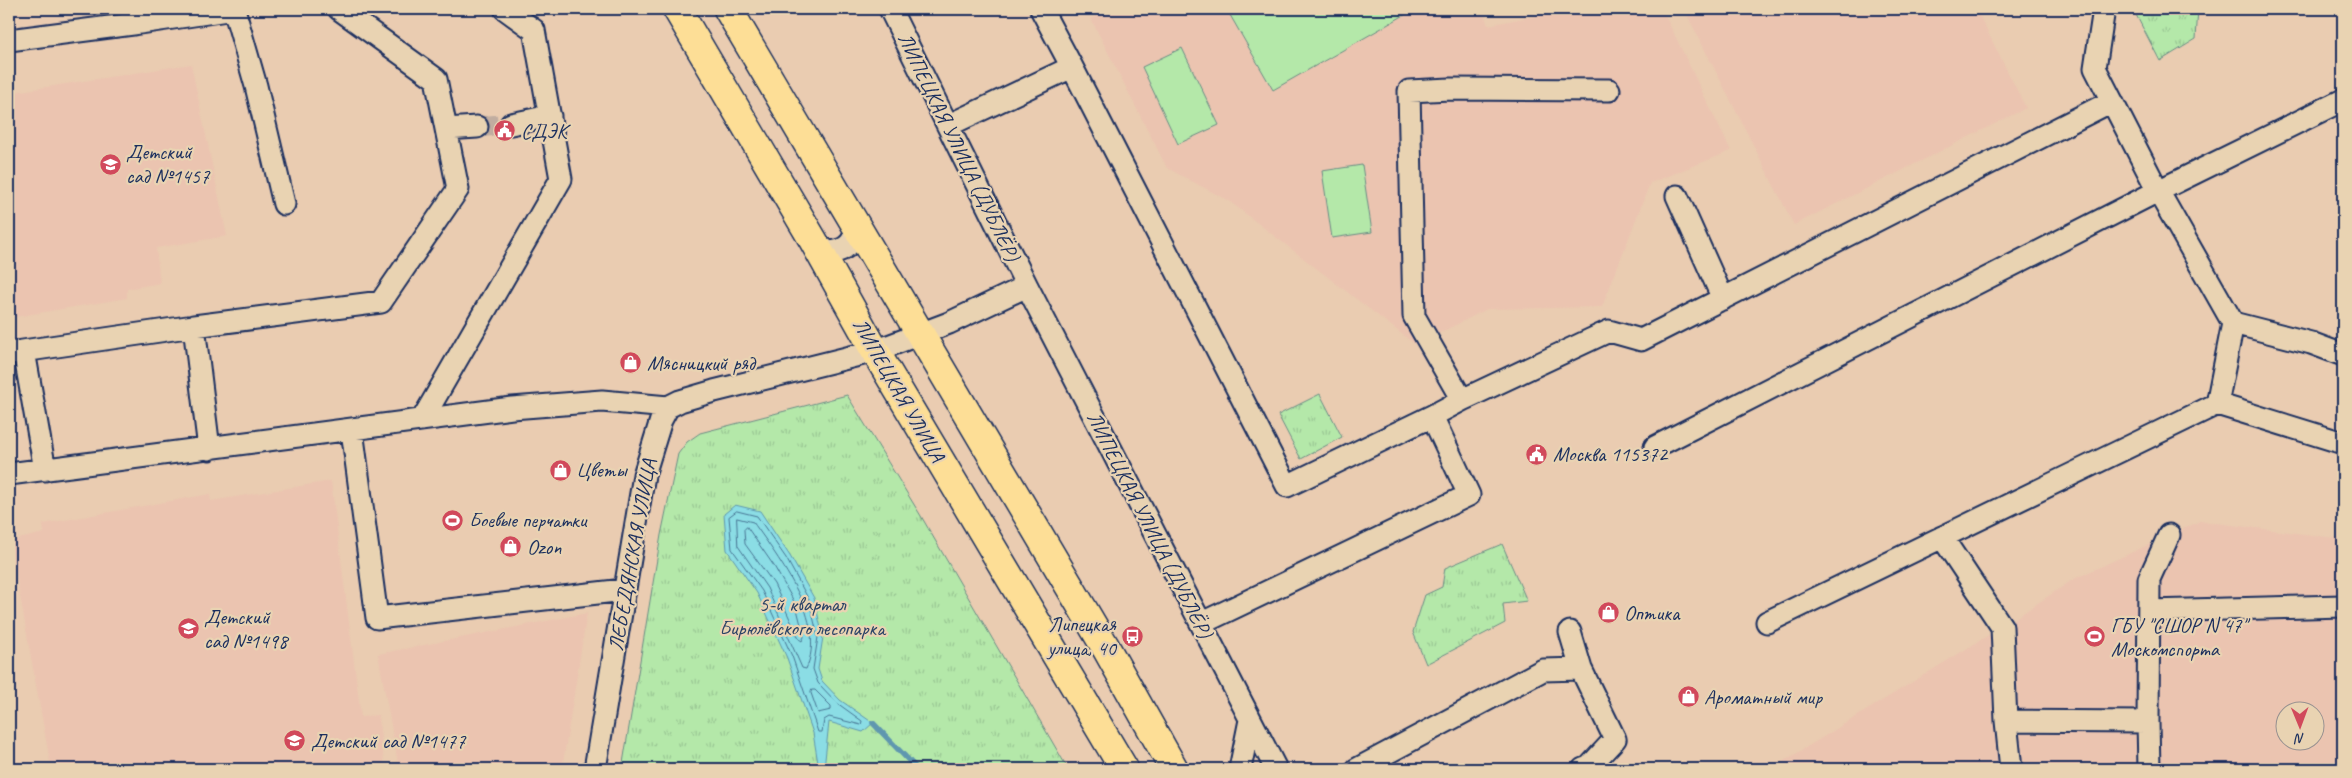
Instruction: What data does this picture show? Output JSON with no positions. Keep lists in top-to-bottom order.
{
  "streets": {
    "main road": ["ЛИПЕЦКАЯ УЛИЦА"],
    "street": ["ЛИПЕЦКАЯ УЛИЦА (ДУБЛЁР)", "ЛЕБЕДЯНСКАЯ УЛИЦА"]
  },
  "crossings": [
    ["ЛИПЕЦКАЯ УЛИЦА (ДУБЛЁР)", "ЛИПЕЦКАЯ УЛИЦА"]
  ],
  "parks": ["5-й квартал Бирюлёвского лесопарка"],
  "places": {
    "public building": ["СДЭК", "Москва 115372"],
    "school or university": ["Детский сад №1457", "Детский сад №1498", "Детский сад №1477"],
    "shop": [
      "Мясницкий ряд",
      "Цветы",
      "Ozon",
      "Оптика",
      "Ароматный мир"
    ],
    "sports": ["Боевые перчатки", "ГБУ \"СШОР N 47\" Москомспорта"],
    "bus stop": ["Липецкая улица, 40"]
  },
  "north": "bottom"
}
